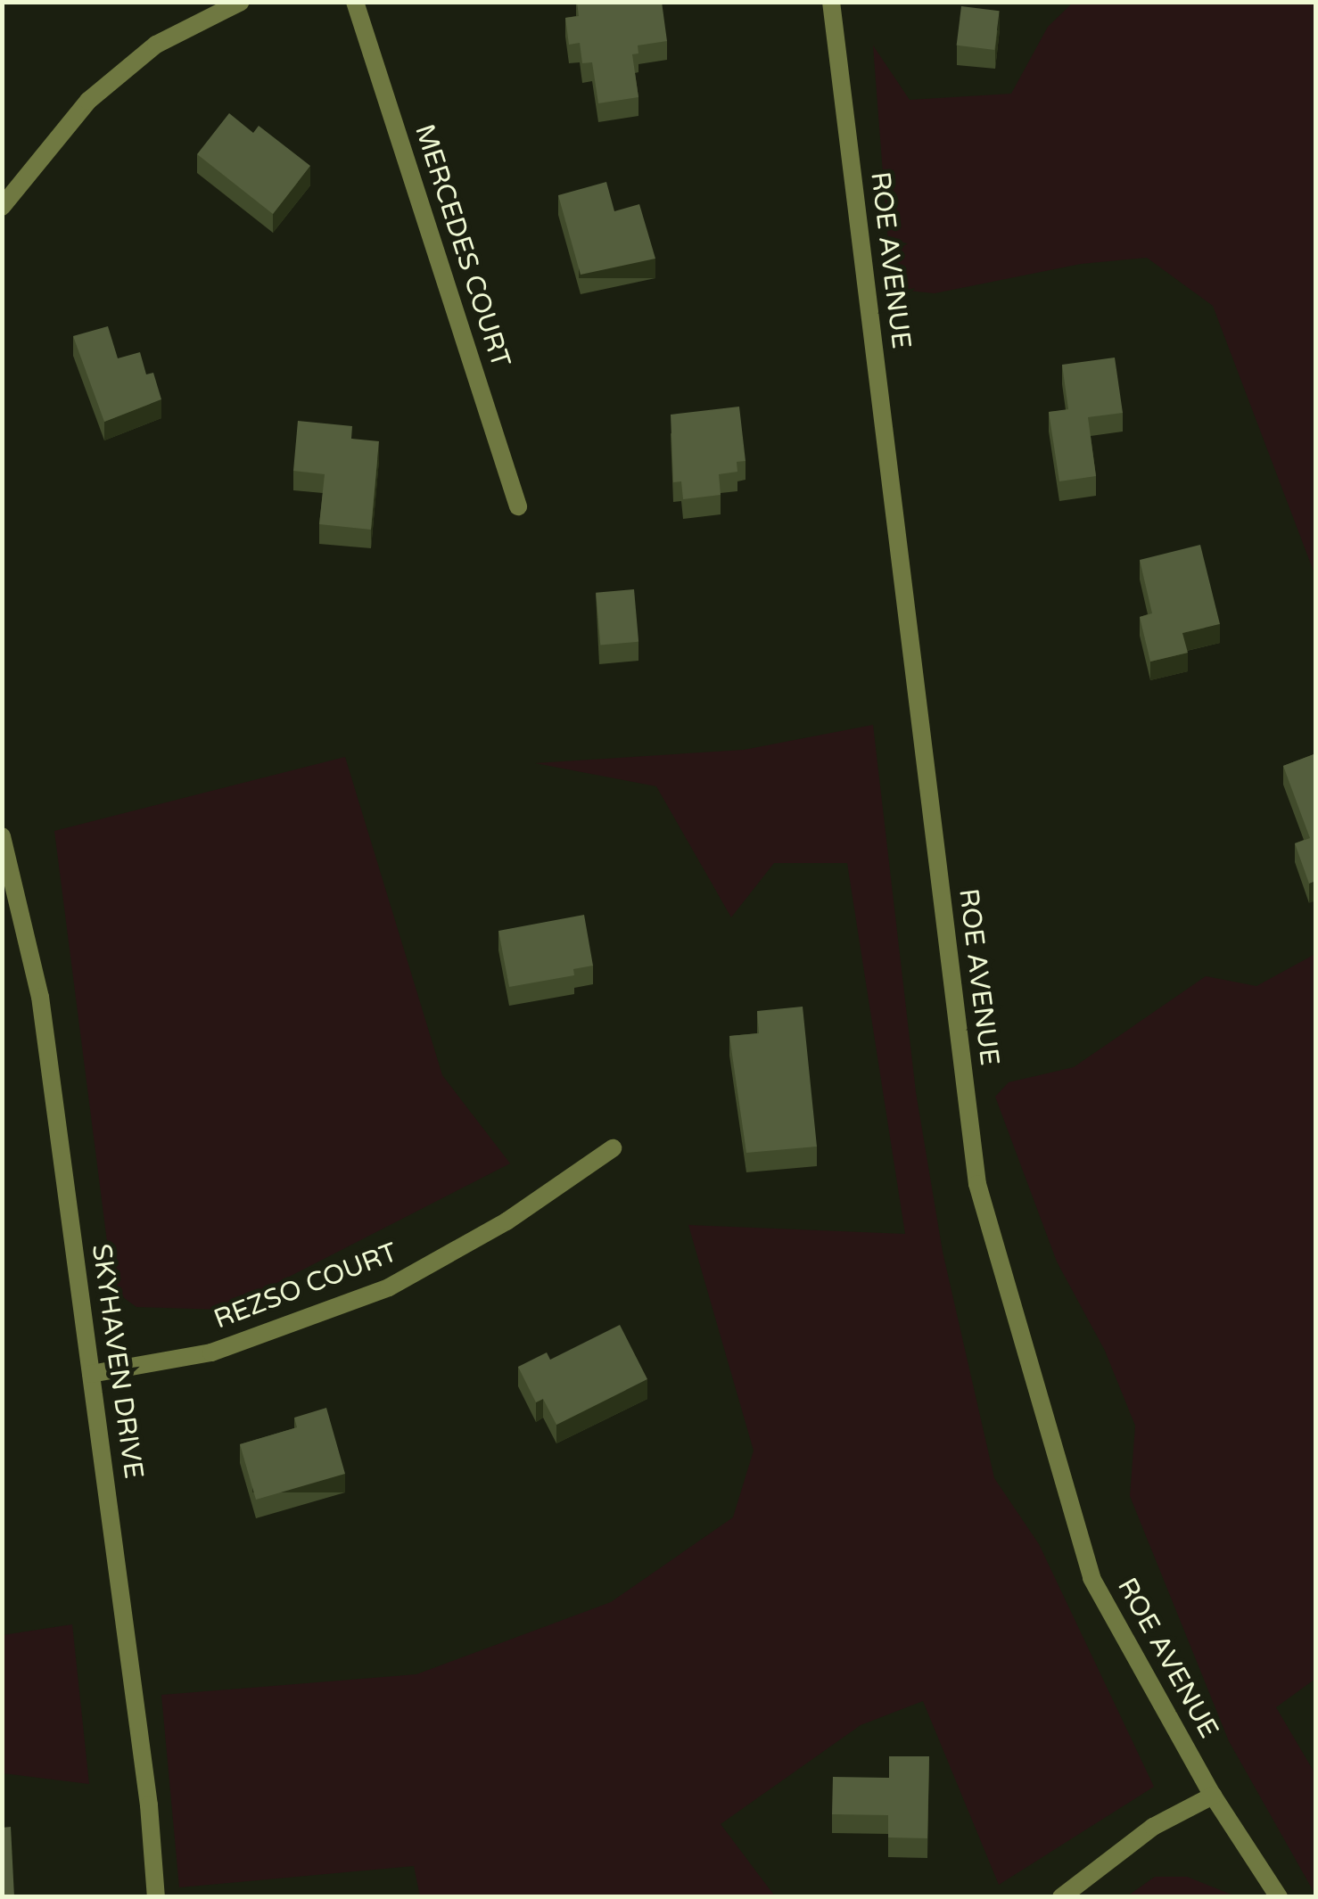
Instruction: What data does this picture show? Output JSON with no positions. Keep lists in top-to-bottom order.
{
  "streets": {
    "street": [
      "MERCEDES COURT",
      "ROE AVENUE",
      "REZSO COURT",
      "SKYHAVEN DRIVE"
    ]
  },
  "crossings": [
    ["REZSO COURT", "SKYHAVEN DRIVE"]
  ]
}
